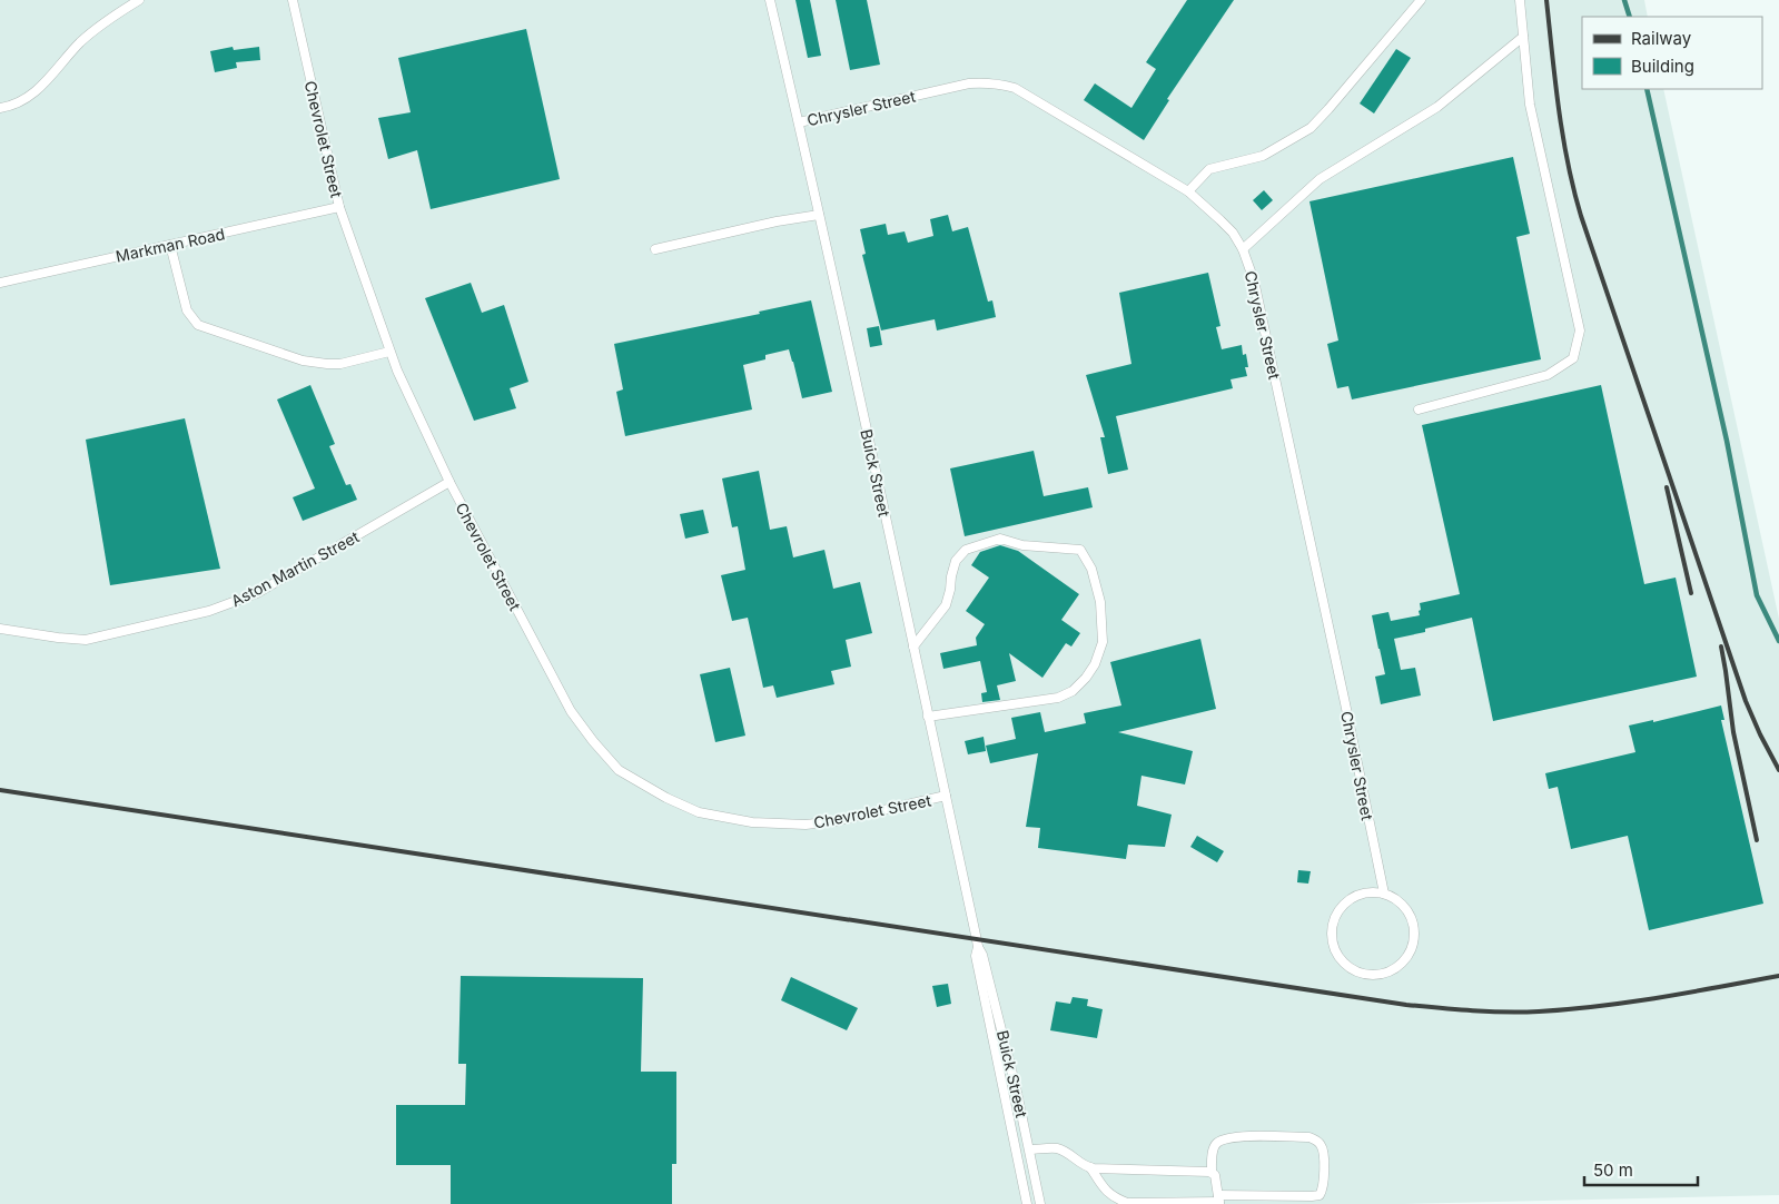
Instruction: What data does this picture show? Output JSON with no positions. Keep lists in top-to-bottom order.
{
  "streets": {
    "lane": [
      "Chrysler Street",
      "Chevrolet Street",
      "Markman Road",
      "Buick Street",
      "Aston Martin Street"
    ]
  },
  "crossings": [
    ["Chrysler Street", "Buick Street"],
    ["Chevrolet Street", "Markman Road"],
    ["Chevrolet Street", "Buick Street"],
    ["Chevrolet Street", "Aston Martin Street"]
  ],
  "legend": ["Railway", "Building"],
  "scale_bar": "50 m"
}
